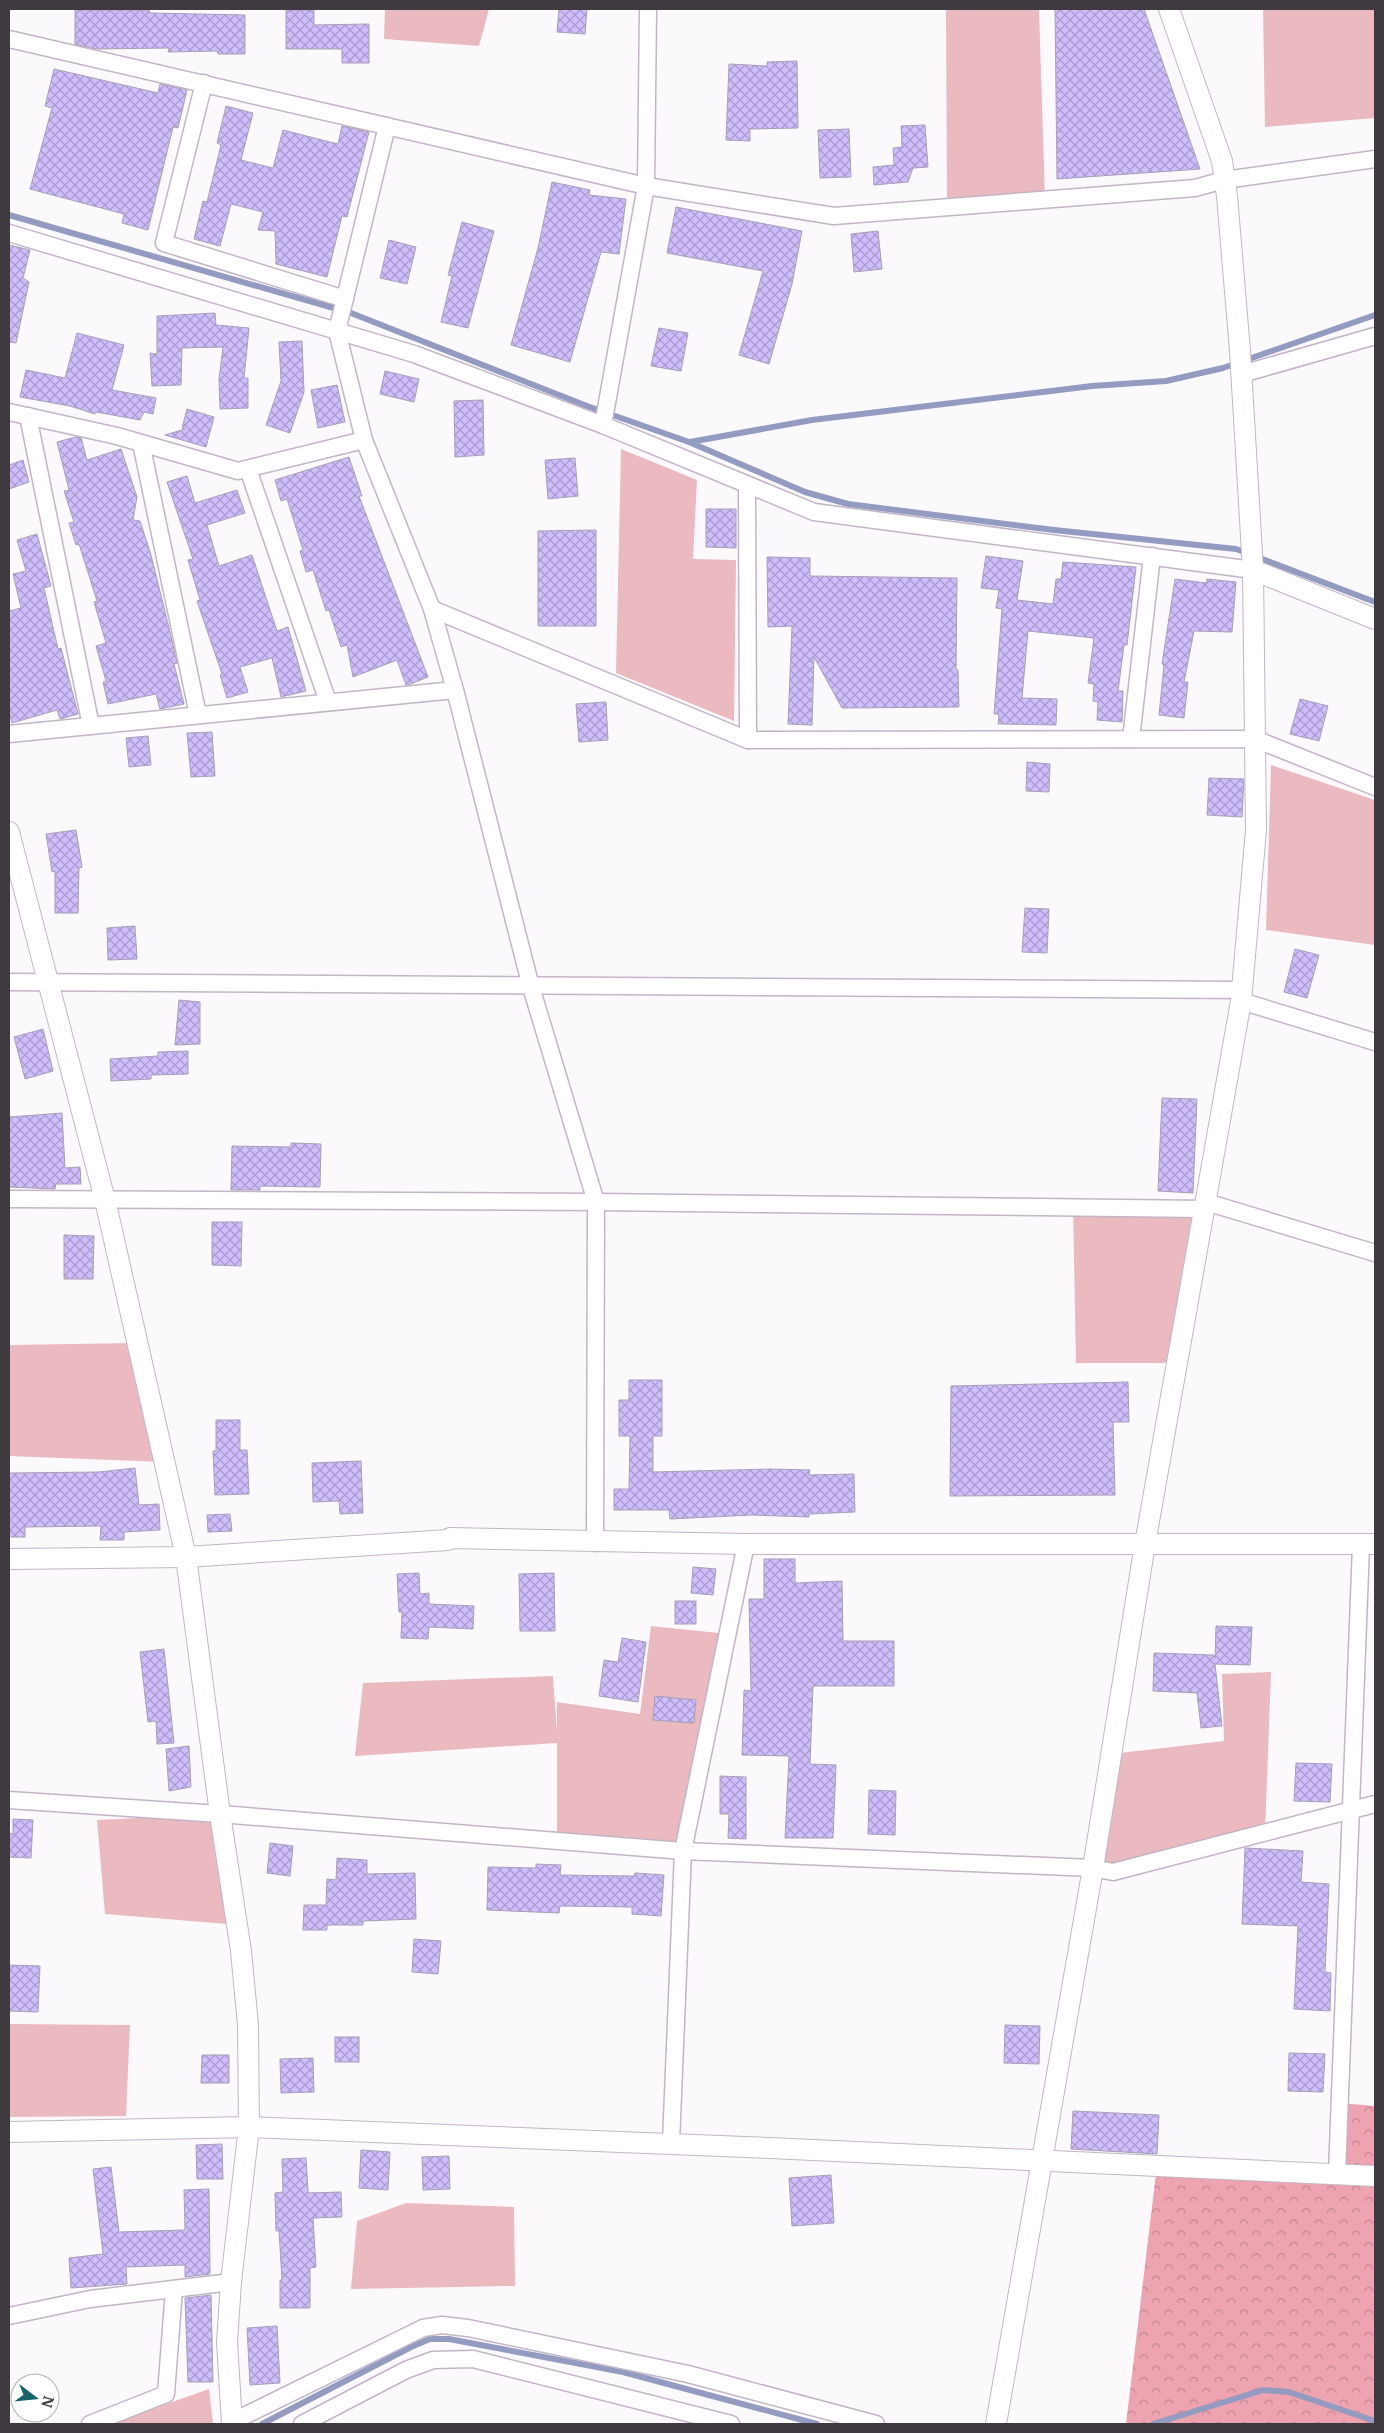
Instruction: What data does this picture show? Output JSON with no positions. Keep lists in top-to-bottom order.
{
  "north": "right"
}
